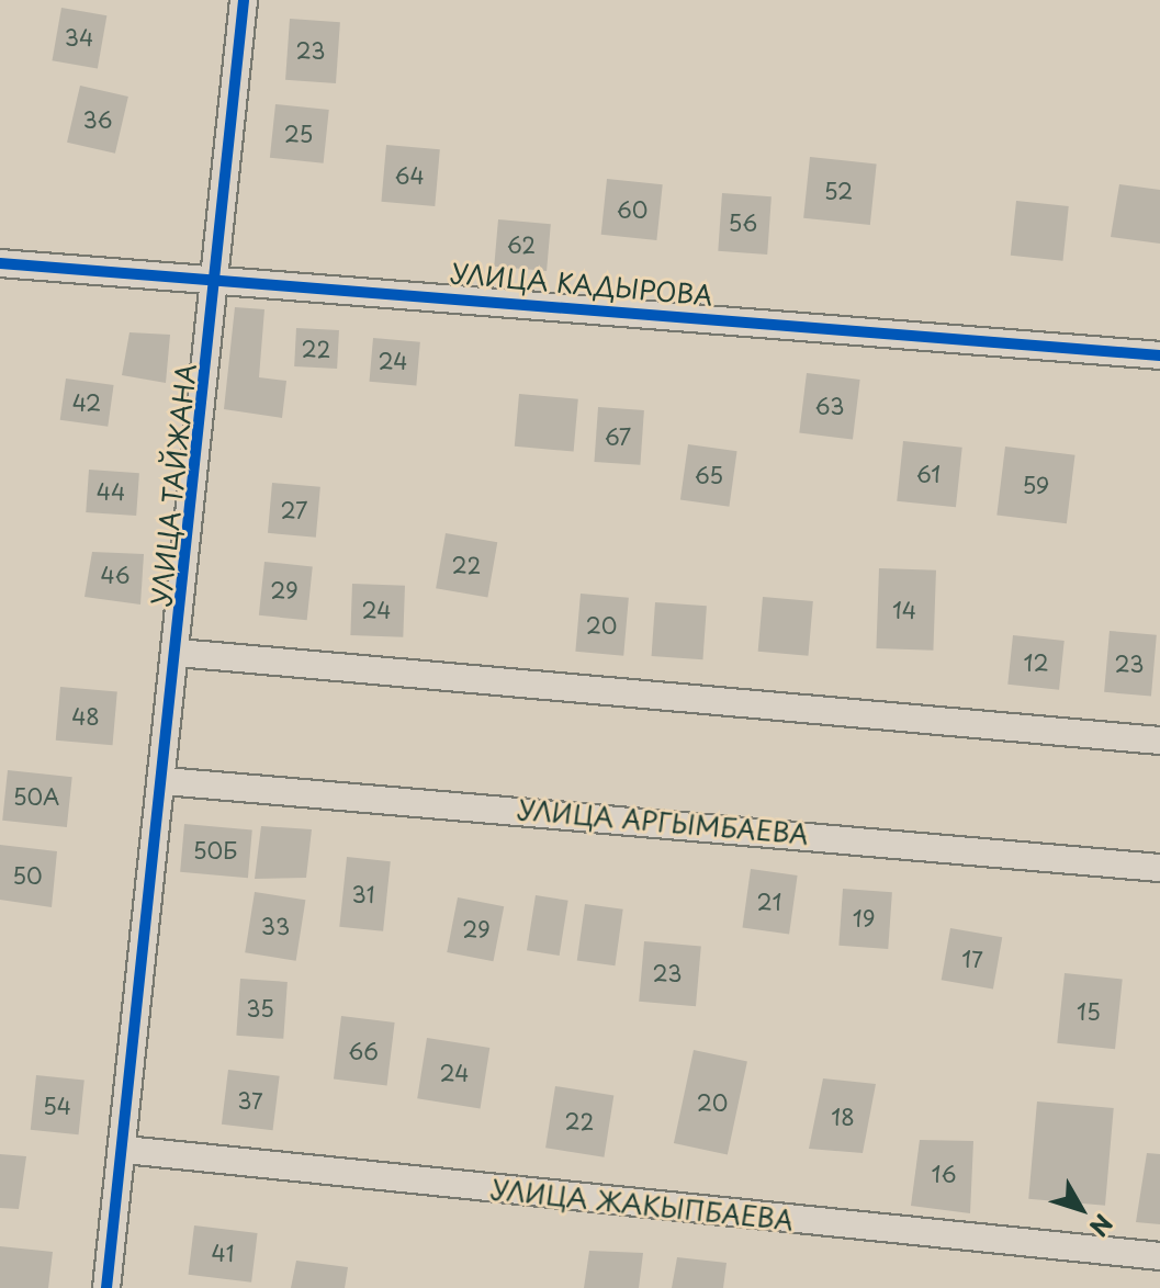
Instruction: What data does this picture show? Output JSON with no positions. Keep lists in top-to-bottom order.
{
  "streets": {
    "street": [
      "УЛИЦА КАДЫРОВА",
      "УЛИЦА ТАЙЖАНА",
      "УЛИЦА АРГЫМБАЕВА",
      "УЛИЦА ЖАКЫПБАЕВА"
    ]
  },
  "crossings": [
    ["УЛИЦА КАДЫРОВА", "УЛИЦА ТАЙЖАНА"],
    ["УЛИЦА ТАЙЖАНА", "УЛИЦА АРГЫМБАЕВА"],
    ["УЛИЦА ТАЙЖАНА", "УЛИЦА ЖАКЫПБАЕВА"]
  ],
  "house_numbers": [
    "34",
    "23",
    "36",
    "25",
    "64",
    "52",
    "60",
    "56",
    "62",
    "22",
    "24",
    "42",
    "63",
    "67",
    "61",
    "65",
    "59",
    "44",
    "27",
    "22",
    "46",
    "29",
    "24",
    "14",
    "20",
    "12",
    "23",
    "48",
    "50А",
    "50Б",
    "50",
    "31",
    "21",
    "19",
    "33",
    "29",
    "17",
    "23",
    "35",
    "15",
    "66",
    "24",
    "37",
    "20",
    "54",
    "18",
    "22",
    "16",
    "41"
  ],
  "north": "bottom right"
}
